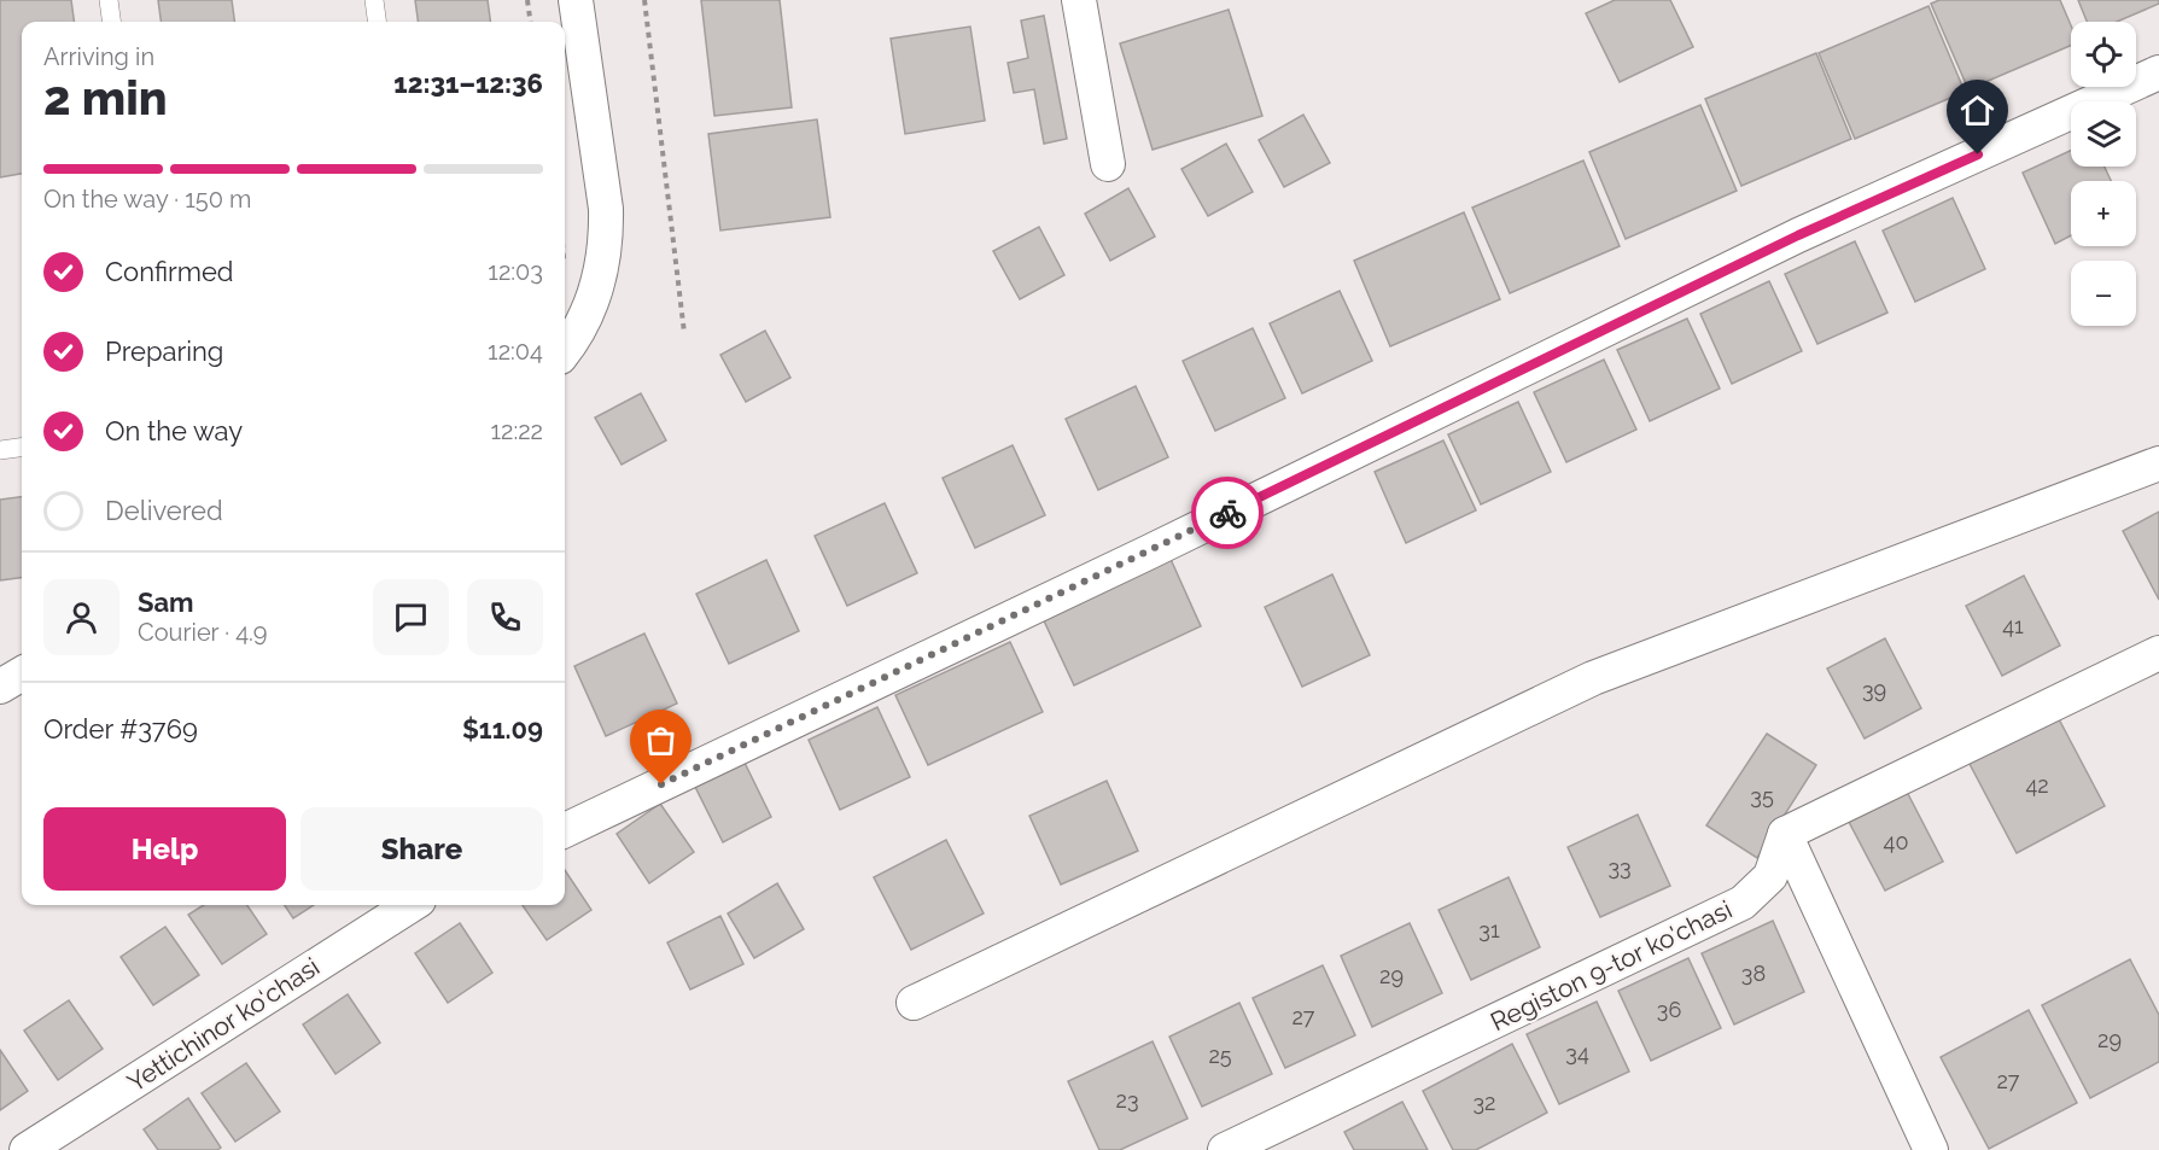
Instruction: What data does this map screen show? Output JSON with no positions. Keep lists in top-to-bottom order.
{
  "streets": {
    "street": ["Registon 9-tor ko'chasi", "Yettichinor ko‘chasi"]
  },
  "house_numbers": [
    "41",
    "39",
    "42",
    "35",
    "40",
    "33",
    "31",
    "38",
    "29",
    "36",
    "27",
    "29",
    "34",
    "25",
    "27",
    "23",
    "32"
  ],
  "page": {
    "map_buttons": ["+", "−"],
    "heading": ["2 min", "Arriving in", "12:31–12:36"],
    "panel": [
      "Sam",
      "Courier · 4.9",
      "Order #3769",
      "$11.09"
    ],
    "bar": "On the way · 150 m",
    "list": [
      ["Confirmed", "12:03"],
      ["Preparing", "12:04"],
      ["On the way", "12:22"],
      "Delivered"
    ],
    "buttons": ["Help", "Share"]
  }
}
